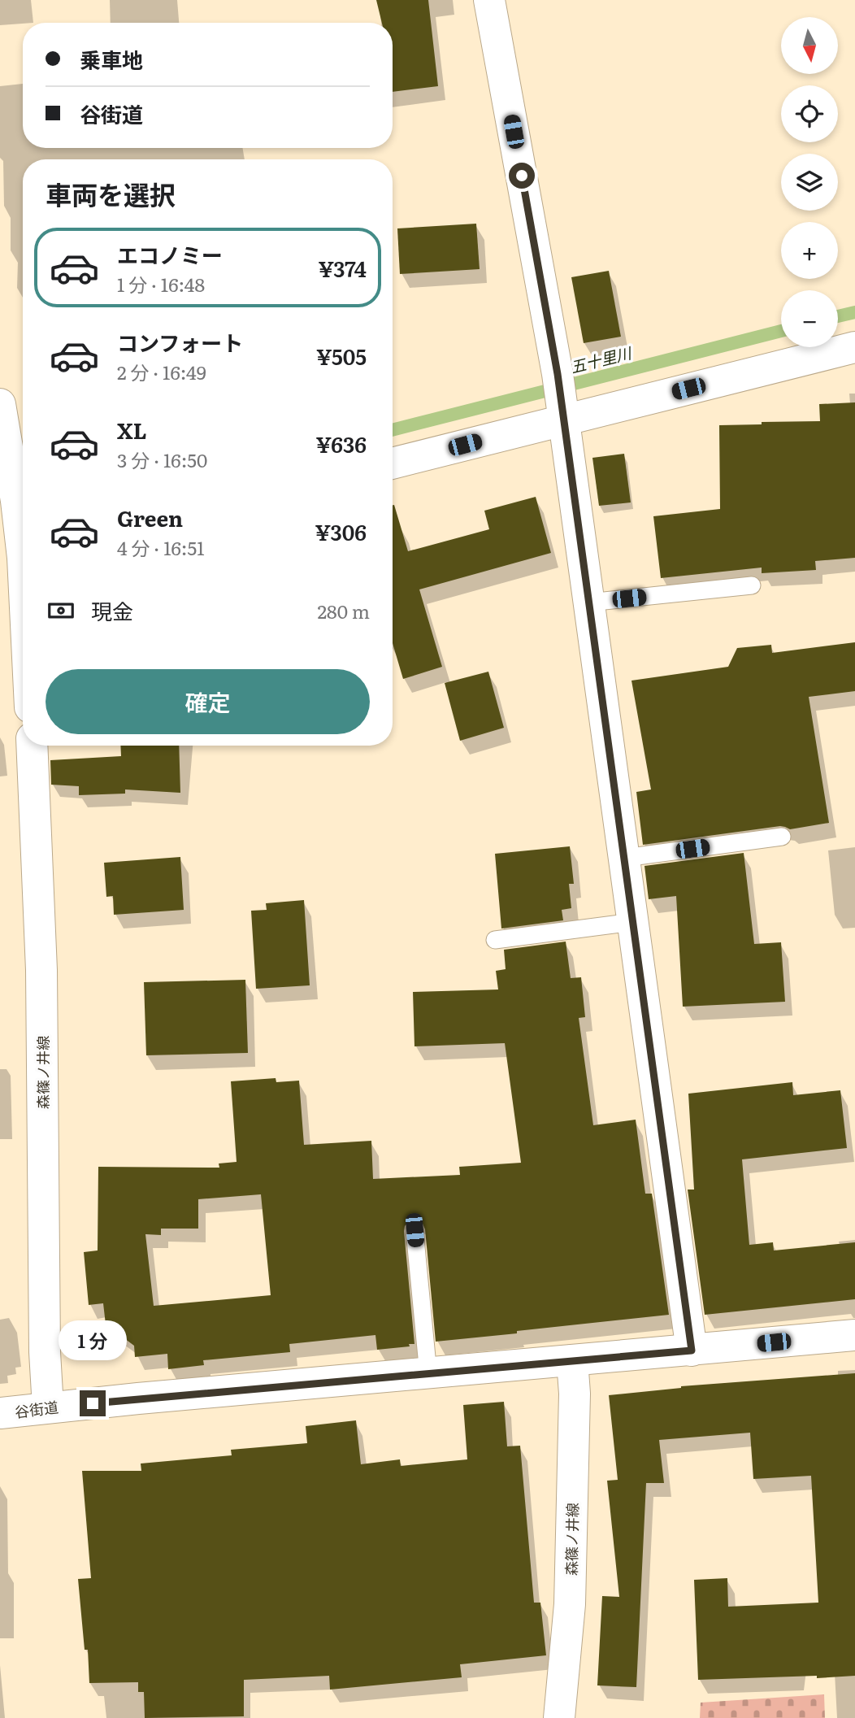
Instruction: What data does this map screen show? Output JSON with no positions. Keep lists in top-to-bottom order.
{
  "streets": {
    "street": ["森篠ノ井線", "谷街道"]
  },
  "crossings": [
    ["森篠ノ井線", "谷街道"]
  ],
  "water": ["五十里川"],
  "north": "bottom",
  "page": {
    "map_buttons": ["+", "−"],
    "banner": ["乗車地", "谷街道"],
    "heading": "車両を選択",
    "list": [
      {
        "name": "エコノミー",
        "note": "1 分 · 16:48",
        "value": "¥374"
      },
      {
        "name": "コンフォート",
        "note": "2 分 · 16:49",
        "value": "¥505"
      },
      {
        "name": "XL",
        "note": "3 分 · 16:50",
        "value": "¥636"
      },
      {
        "name": "Green",
        "note": "4 分 · 16:51",
        "value": "¥306"
      }
    ],
    "pay": ["現金", "280 m"],
    "buttons": "確定",
    "bubble": "1 分"
  }
}
